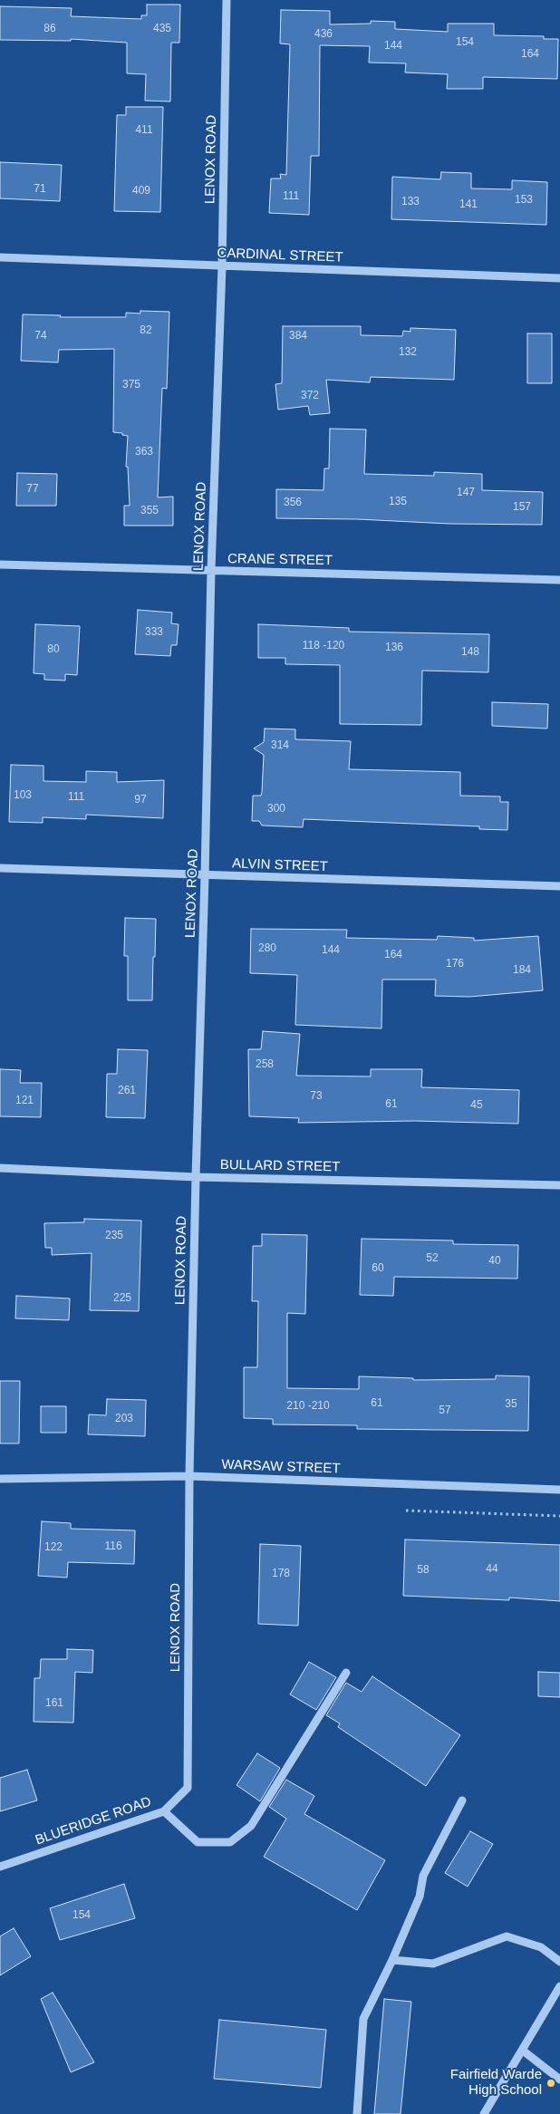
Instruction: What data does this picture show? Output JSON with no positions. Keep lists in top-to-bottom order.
{
  "streets": {
    "street": [
      "LENOX ROAD",
      "CARDINAL STREET",
      "CRANE STREET",
      "ALVIN STREET",
      "BULLARD STREET",
      "WARSAW STREET",
      "BLUERIDGE ROAD"
    ]
  },
  "crossings": [
    ["LENOX ROAD", "CARDINAL STREET"],
    ["LENOX ROAD", "CRANE STREET"],
    ["LENOX ROAD", "ALVIN STREET"],
    ["LENOX ROAD", "BULLARD STREET"],
    ["LENOX ROAD", "WARSAW STREET"],
    ["LENOX ROAD", "BLUERIDGE ROAD"]
  ],
  "places": ["Fairfield Warde High School"],
  "house_numbers": [
    "86",
    "435",
    "436",
    "154",
    "144",
    "164",
    "411",
    "71",
    "409",
    "111",
    "153",
    "133",
    "141",
    "82",
    "74",
    "384",
    "132",
    "375",
    "372",
    "363",
    "77",
    "147",
    "135",
    "356",
    "157",
    "355",
    "333",
    "118 -120",
    "136",
    "80",
    "148",
    "314",
    "103",
    "111",
    "97",
    "300",
    "280",
    "144",
    "164",
    "176",
    "184",
    "258",
    "261",
    "73",
    "121",
    "61",
    "45",
    "235",
    "52",
    "40",
    "60",
    "225",
    "61",
    "35",
    "210 -210",
    "57",
    "203",
    "116",
    "122",
    "44",
    "58",
    "178",
    "161",
    "154"
  ]
}
